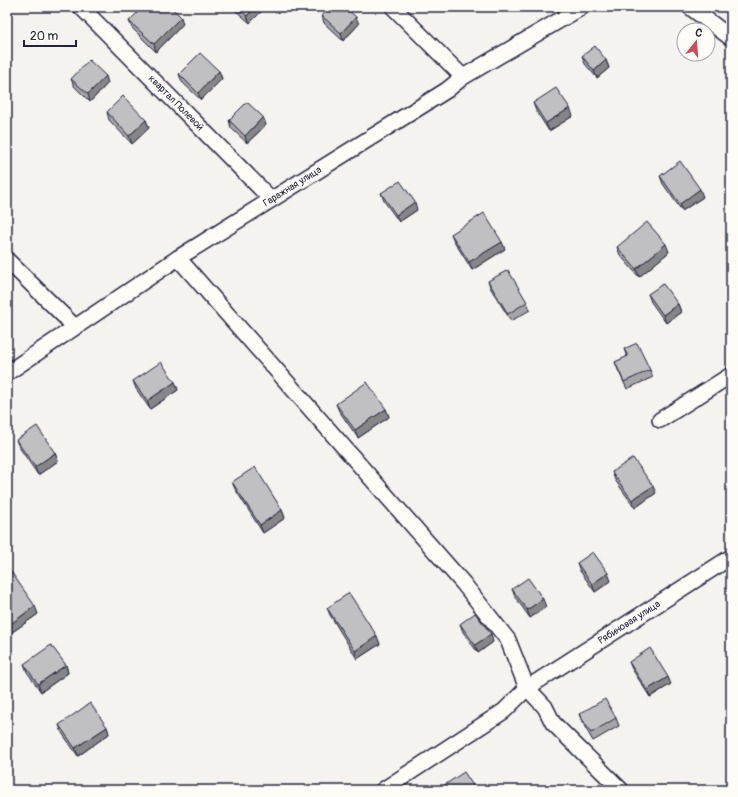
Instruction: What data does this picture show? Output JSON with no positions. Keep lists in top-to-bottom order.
{
  "streets": {
    "street": ["квартал Полевой", "Гаражная улица", "Рябиновая улица"]
  },
  "crossings": [
    ["квартал Полевой", "Гаражная улица"]
  ],
  "scale_bar": "20 m",
  "north": "top"
}
